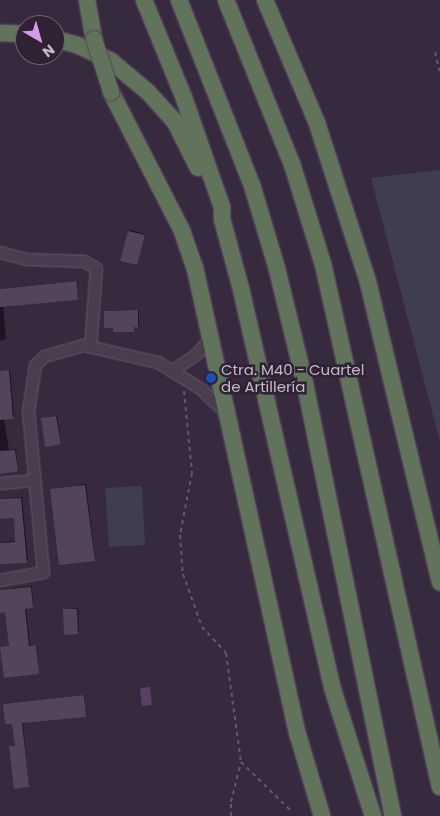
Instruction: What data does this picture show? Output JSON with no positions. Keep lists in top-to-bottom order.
{
  "places": ["Ctra. M40 - Cuartel de Artillería"],
  "north": "bottom right"
}
